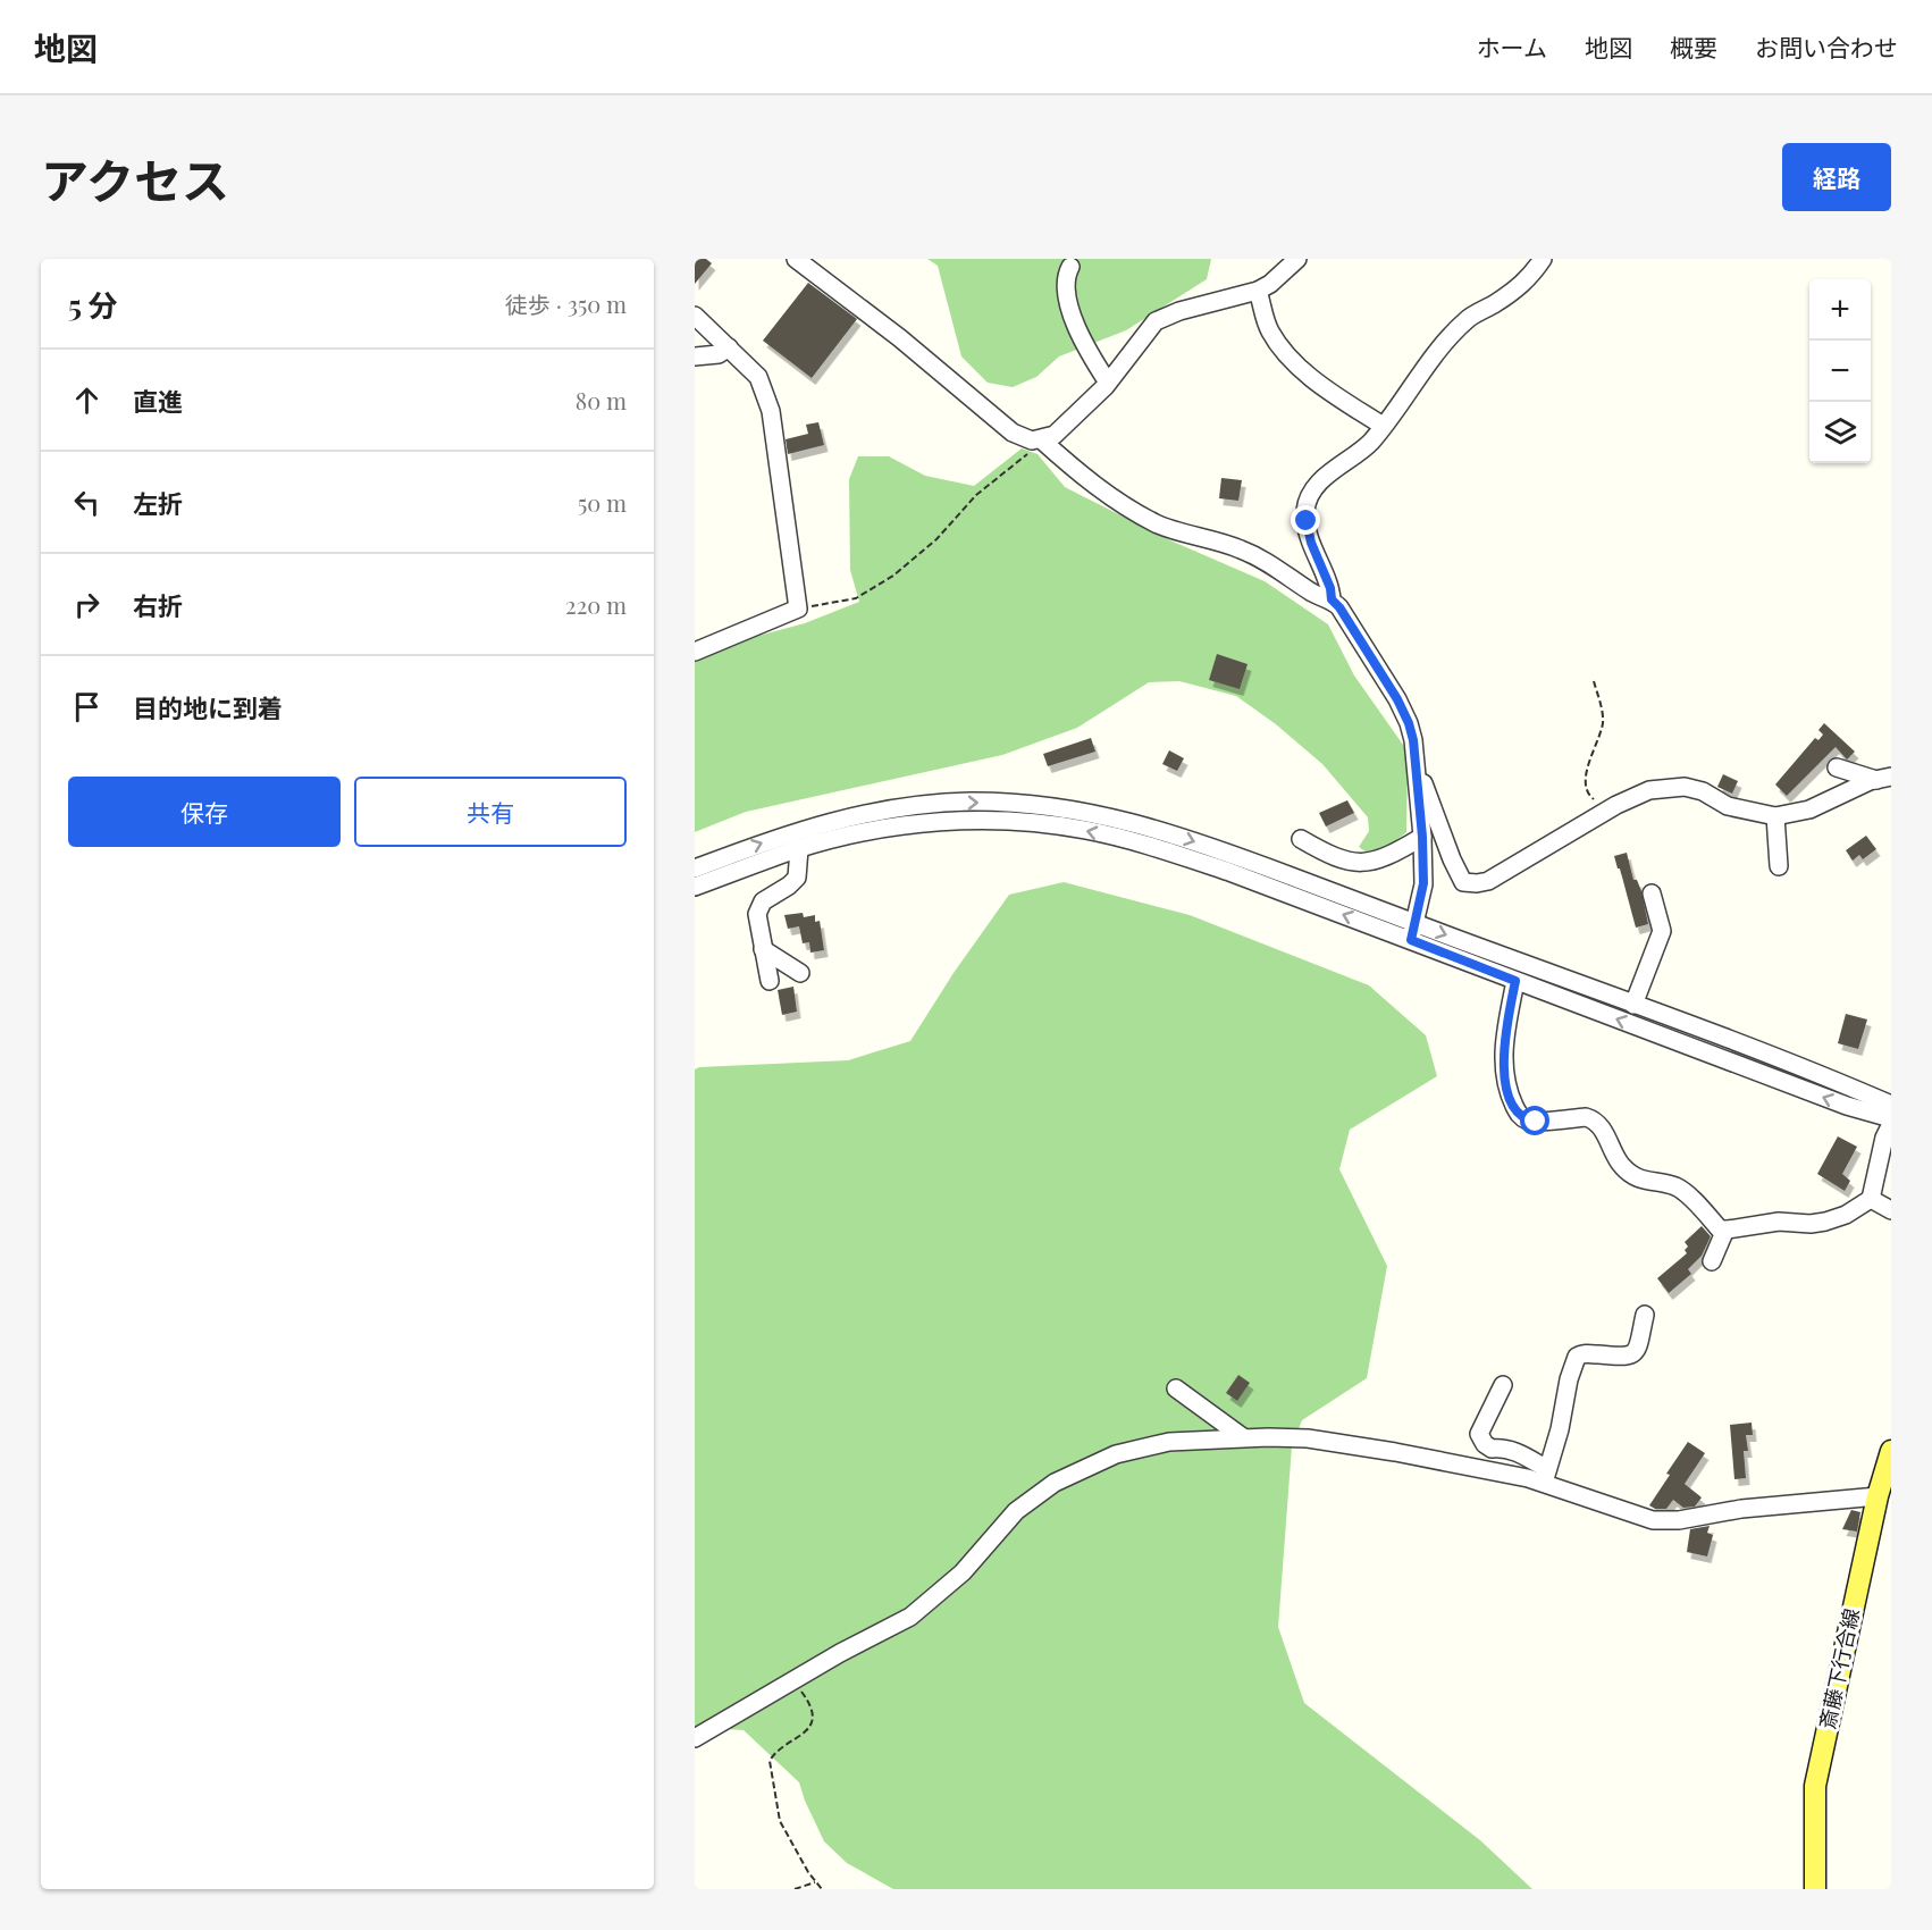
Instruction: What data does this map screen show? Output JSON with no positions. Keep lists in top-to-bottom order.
{
  "streets": {
    "main road": ["斎藤下行合線"]
  },
  "page": {
    "header": "地図",
    "nav": [
      "ホーム",
      "地図",
      "概要",
      "お問い合わせ"
    ],
    "title": "アクセス",
    "buttons": [
      "経路",
      ["保存", "共有"]
    ],
    "heading": ["5 分", "徒歩 · 350 m"],
    "map_buttons": ["+", "−"],
    "list": [
      ["直進", "80 m"],
      ["左折", "50 m"],
      ["右折", "220 m"],
      "目的地に到着"
    ]
  }
}
